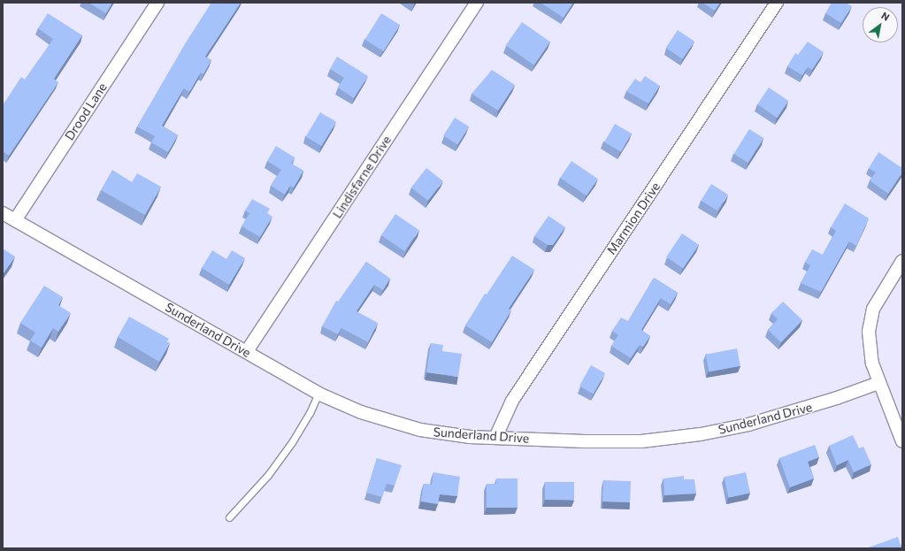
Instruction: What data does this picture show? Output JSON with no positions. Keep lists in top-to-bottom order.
{
  "streets": {
    "street": [
      "Drood Lane",
      "Lindisfarne Drive",
      "Marmion Drive",
      "Sunderland Drive"
    ]
  },
  "crossings": [
    ["Drood Lane", "Sunderland Drive"],
    ["Lindisfarne Drive", "Sunderland Drive"],
    ["Marmion Drive", "Sunderland Drive"]
  ],
  "north": "top right"
}
